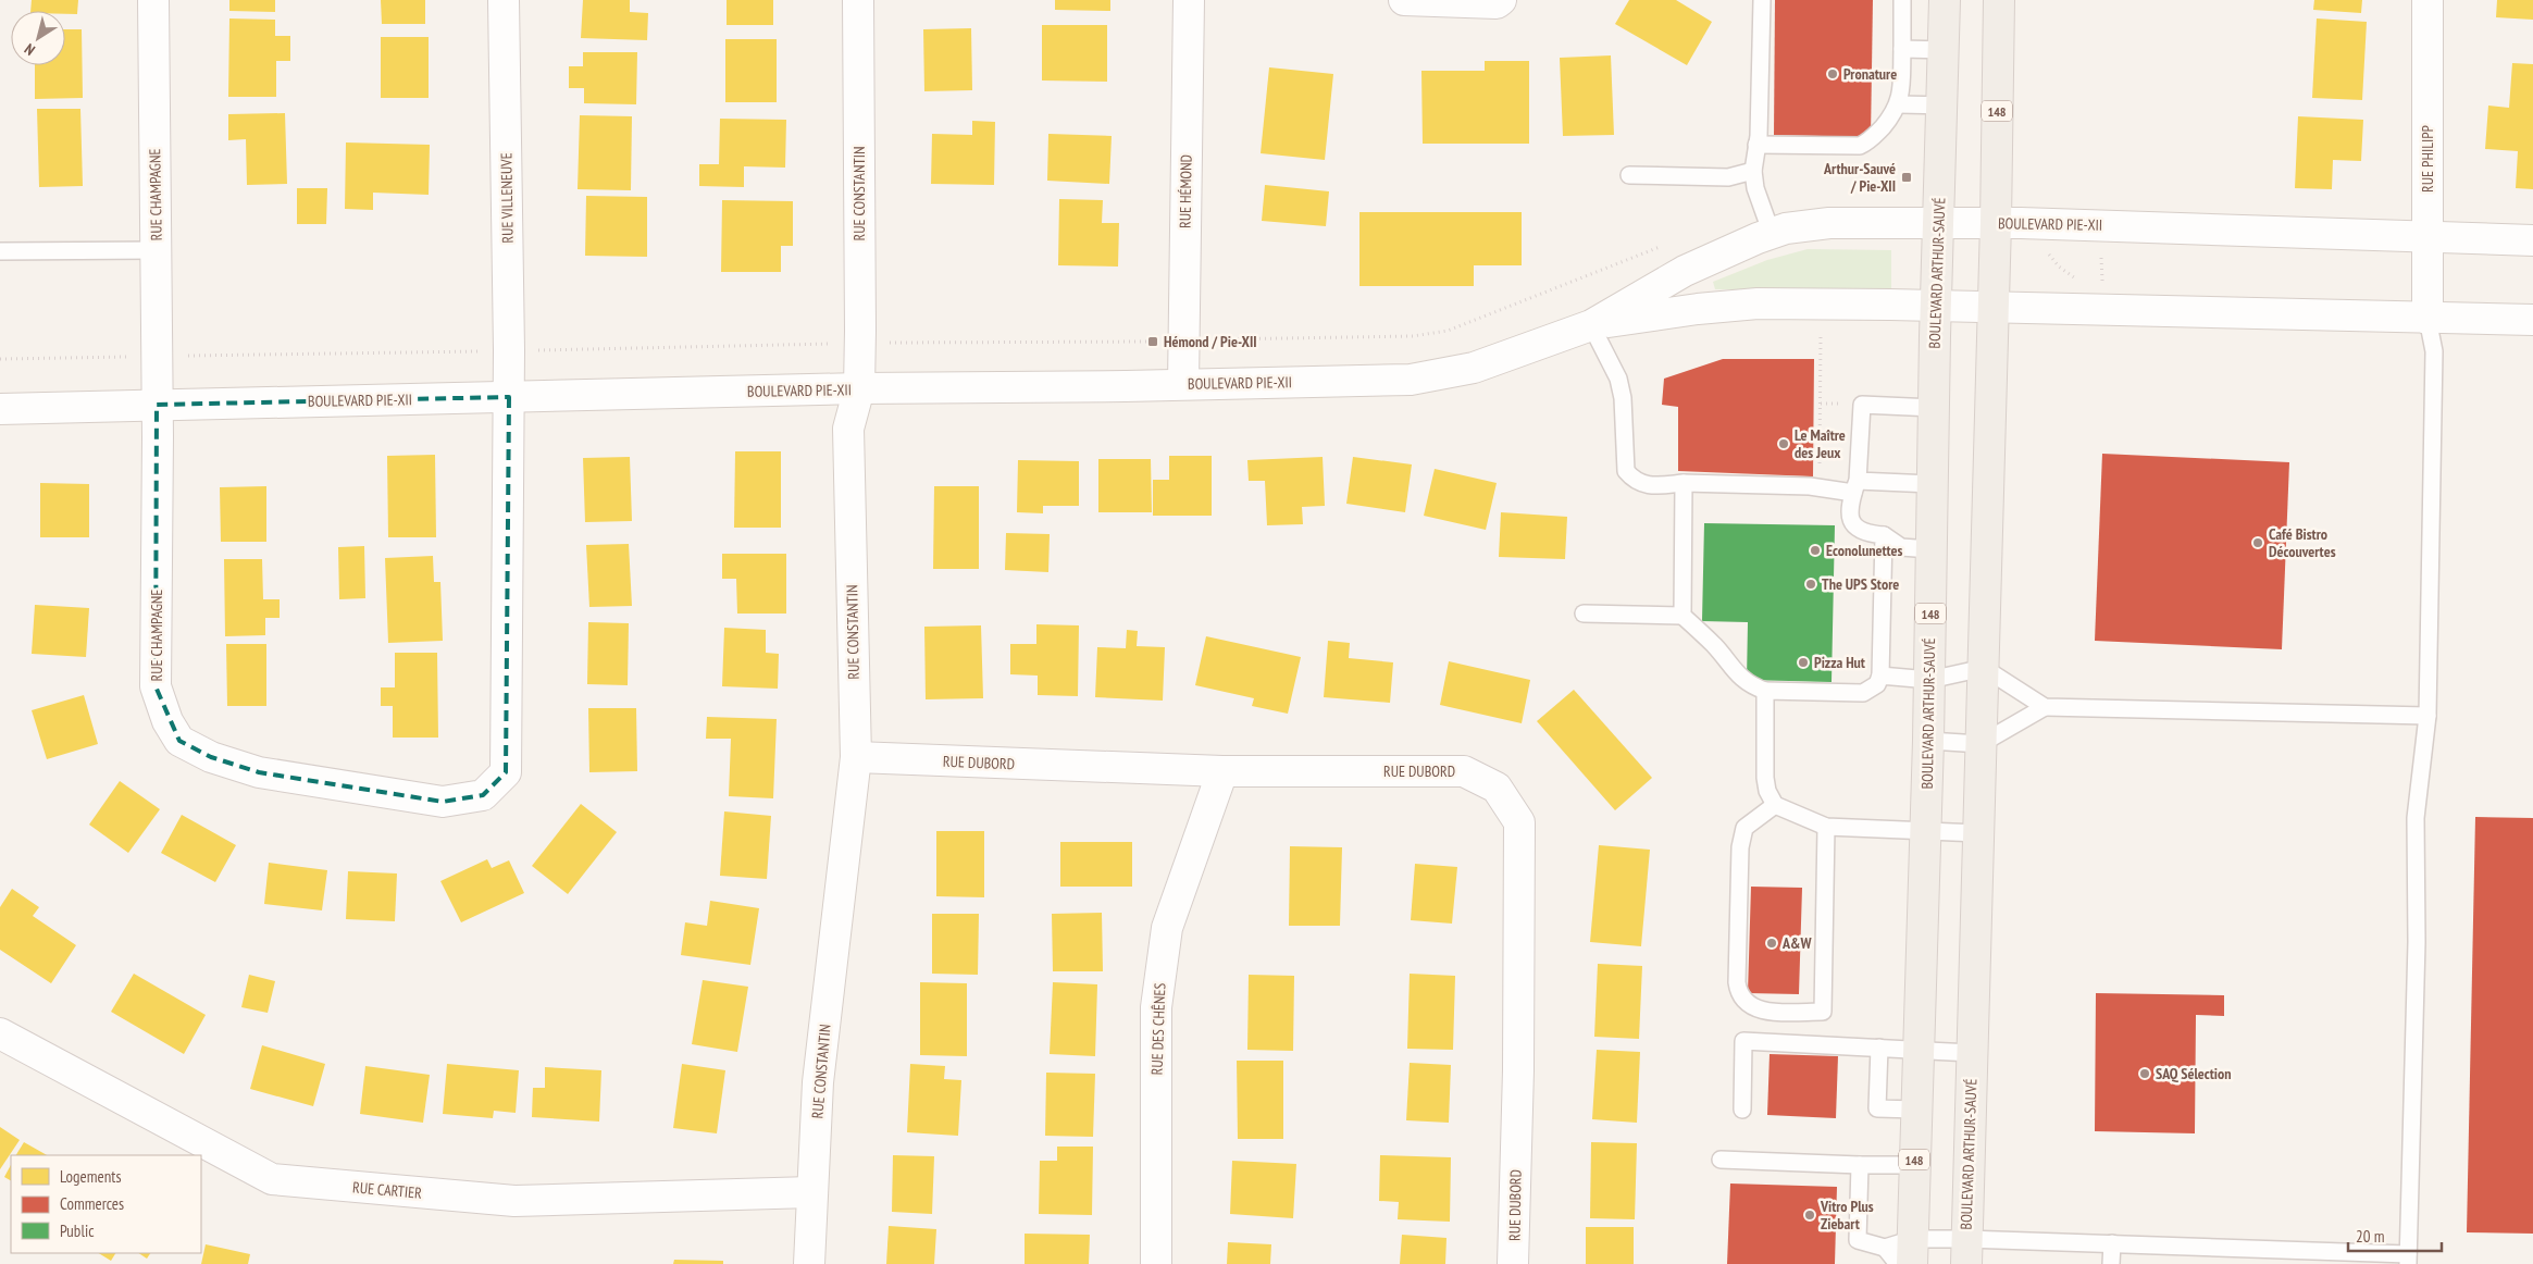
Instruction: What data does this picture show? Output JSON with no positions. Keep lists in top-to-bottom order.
{
  "streets": {
    "main road": ["148", "BOULEVARD ARTHUR-SAUVÉ"],
    "street": [
      "RUE PHILIPP",
      "RUE HÉMOND",
      "RUE CONSTANTIN",
      "RUE CHAMPAGNE",
      "RUE VILLENEUVE",
      "BOULEVARD PIE-XII",
      "RUE DUBORD",
      "RUE DES CHÊNES",
      "RUE CARTIER"
    ]
  },
  "crossings": [
    ["RUE PHILIPP", "BOULEVARD PIE-XII"],
    ["RUE HÉMOND", "BOULEVARD PIE-XII"],
    ["RUE CONSTANTIN", "BOULEVARD PIE-XII"],
    ["RUE CONSTANTIN", "RUE DUBORD"],
    ["RUE CONSTANTIN", "RUE CARTIER"],
    ["RUE CHAMPAGNE", "RUE VILLENEUVE"],
    ["RUE CHAMPAGNE", "BOULEVARD PIE-XII"],
    ["RUE VILLENEUVE", "BOULEVARD PIE-XII"],
    ["BOULEVARD PIE-XII", "BOULEVARD ARTHUR-SAUVÉ"],
    ["RUE DUBORD", "RUE DES CHÊNES"]
  ],
  "places": {
    "other": [
      "Pronature",
      "Le Maître des Jeux",
      "Café Bistro Découvertes",
      "Econolunettes",
      "The UPS Store",
      "Pizza Hut",
      "A&W",
      "SAQ Sélection",
      "Vitro Plus Ziebart"
    ],
    "transit": ["Arthur-Sauvé / Pie-XII", "Hémond / Pie-XII"]
  },
  "legend": ["Logements", "Commerces", "Public"],
  "scale_bar": "20 m",
  "north": "bottom left"
}
